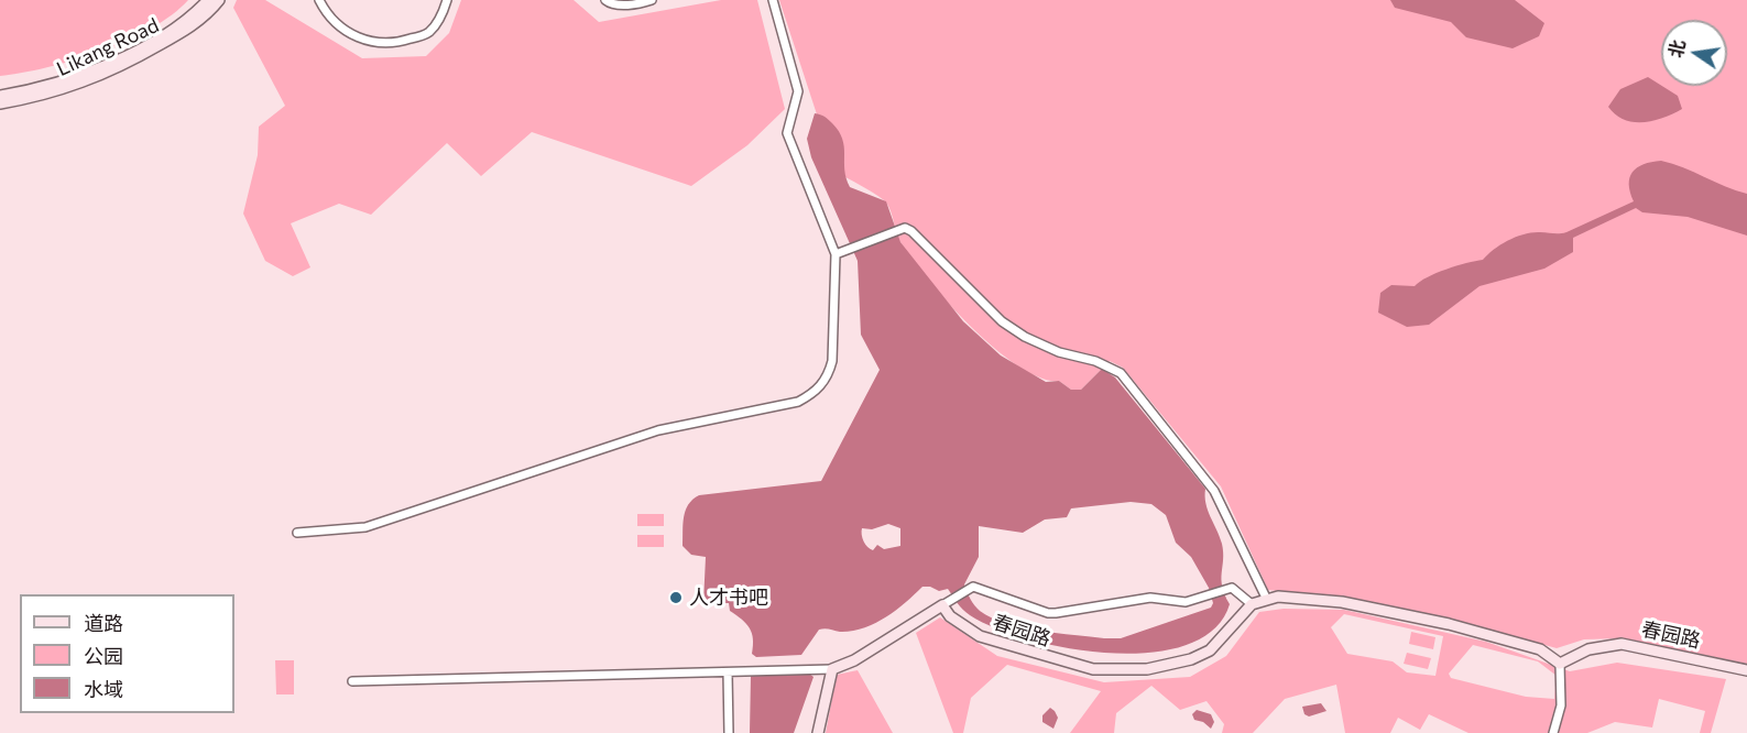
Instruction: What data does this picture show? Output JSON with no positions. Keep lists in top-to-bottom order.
{
  "streets": {
    "street": ["Likang Road", "春园路"]
  },
  "places": ["人才书吧"],
  "legend": ["道路", "公园", "水域"],
  "north": "left"
}
